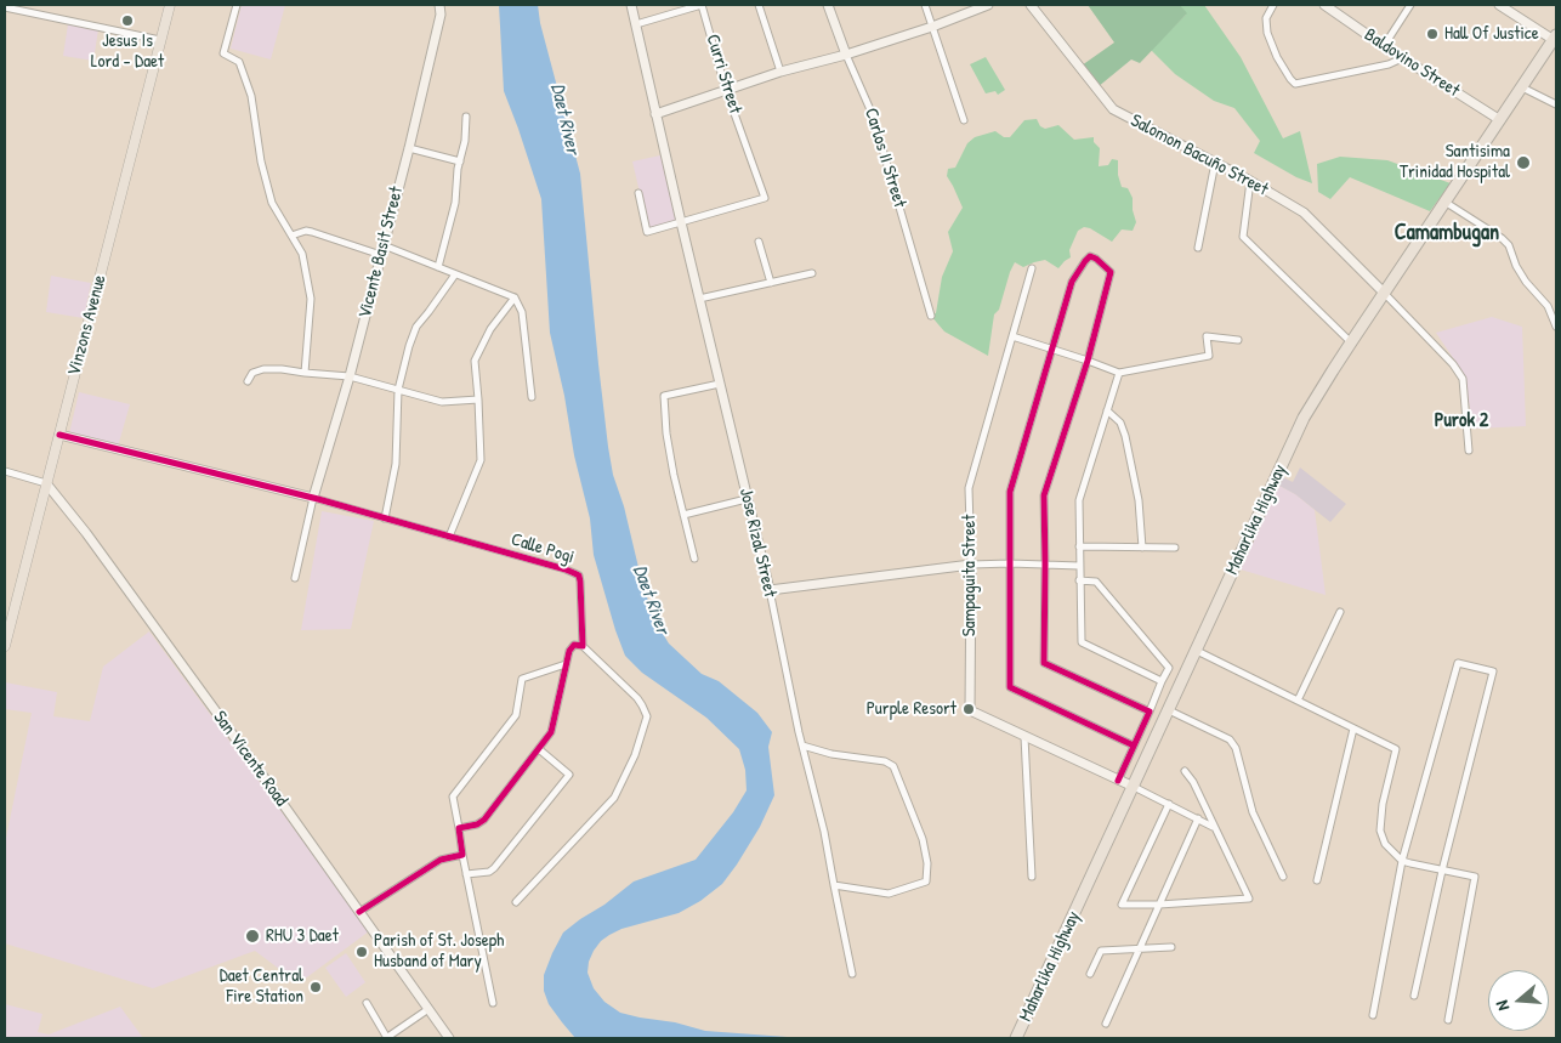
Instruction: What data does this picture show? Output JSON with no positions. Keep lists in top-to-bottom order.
{
  "streets": {
    "highway": ["Maharlika Highway"],
    "main road": ["Vinzons Avenue"],
    "street": [
      "Baldovino Street",
      "Curri Street",
      "Salomon Bacuño Street",
      "Carlos II Street",
      "Vicente Basit Street",
      "Jose Rizal Street",
      "Calle Pogi",
      "Sampaguita Street",
      "San Vicente Road"
    ]
  },
  "crossings": [
    ["Baldovino Street", "Maharlika Highway"],
    ["Curri Street", "Jose Rizal Street"],
    ["Salomon Bacuño Street", "Maharlika Highway"],
    ["Vicente Basit Street", "Calle Pogi"],
    ["Vinzons Avenue", "Calle Pogi"],
    ["Vinzons Avenue", "San Vicente Road"],
    ["Maharlika Highway", "Sampaguita Street"]
  ],
  "districts": ["Camambugan", "Purok 2"],
  "water": ["Daet River"],
  "places": [
    "Jesus Is Lord - Daet",
    "Hall Of Justice",
    "Santisima Trinidad Hospital",
    "Purple Resort",
    "RHU 3 Daet",
    "Parish of St. Joseph Husband of Mary",
    "Daet Central Fire Station"
  ],
  "north": "left"
}
